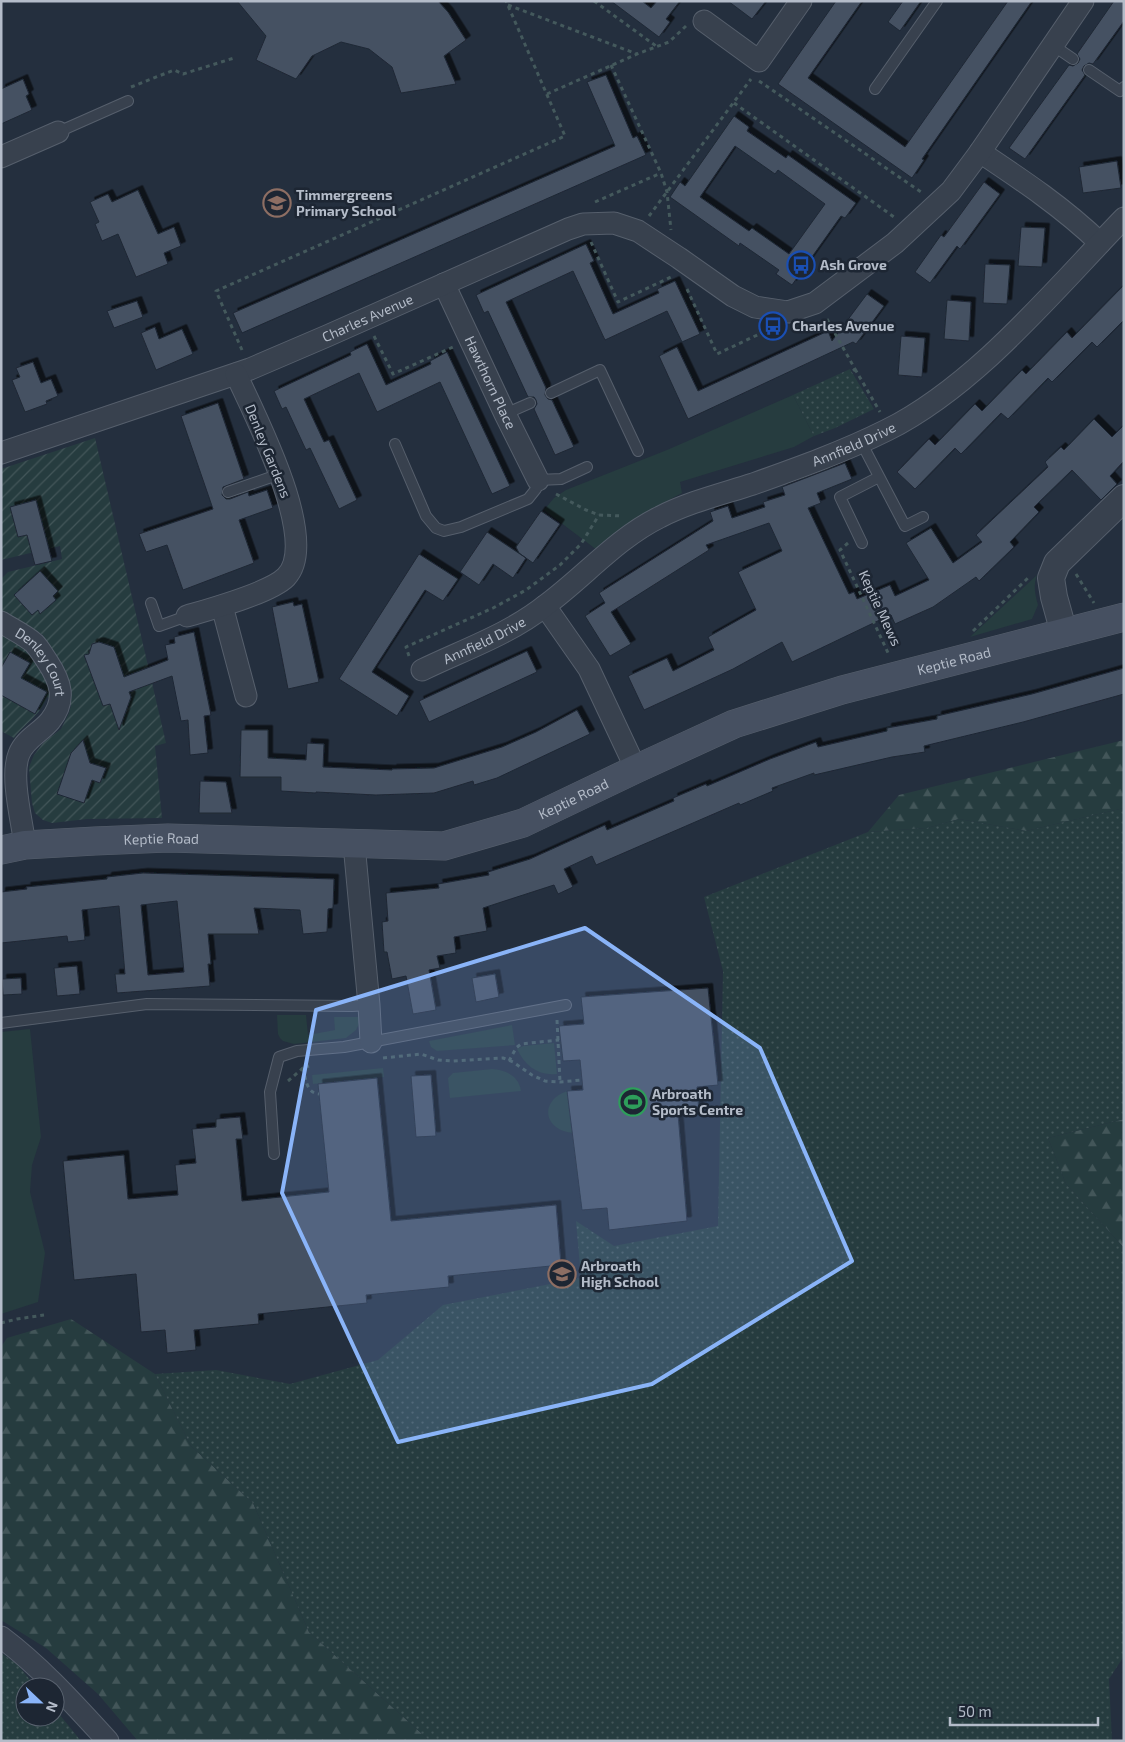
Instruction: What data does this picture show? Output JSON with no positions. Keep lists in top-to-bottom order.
{
  "streets": {
    "main road": ["Keptie Road"],
    "street": [
      "Charles Avenue",
      "Hawthorn Place",
      "Annfield Drive",
      "Denley Gardens",
      "Denley Court"
    ],
    "path": ["Keptie Mews"]
  },
  "crossings": [
    ["Charles Avenue", "Hawthorn Place"],
    ["Charles Avenue", "Denley Gardens"],
    ["Keptie Mews", "Keptie Road"],
    ["Keptie Road", "Denley Court"]
  ],
  "places": {
    "school or university": ["Timmergreens Primary School", "Arbroath High School"],
    "bus stop": ["Ash Grove", "Charles Avenue"],
    "sports": ["Arbroath Sports Centre"]
  },
  "scale_bar": "50 m",
  "north": "right"
}
